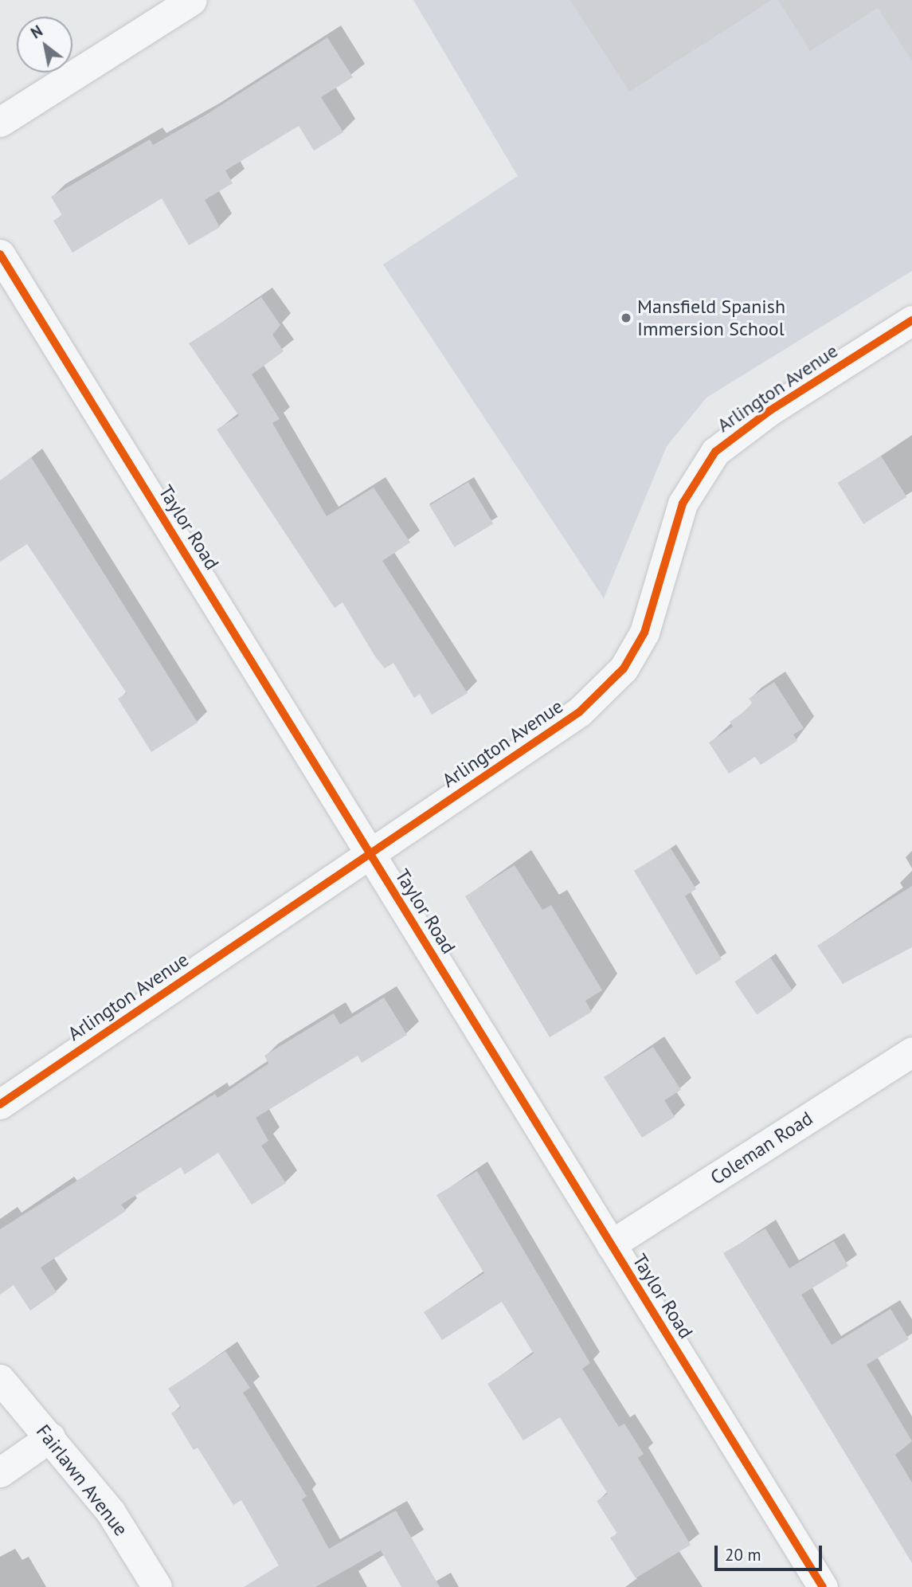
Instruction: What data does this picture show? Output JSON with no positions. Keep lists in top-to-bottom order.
{
  "streets": {
    "street": [
      "Arlington Avenue",
      "Taylor Road",
      "Coleman Road",
      "Fairlawn Avenue"
    ]
  },
  "crossings": [
    ["Arlington Avenue", "Taylor Road"],
    ["Taylor Road", "Coleman Road"]
  ],
  "places": ["Mansfield Spanish Immersion School"],
  "scale_bar": "20 m",
  "north": "top left"
}
